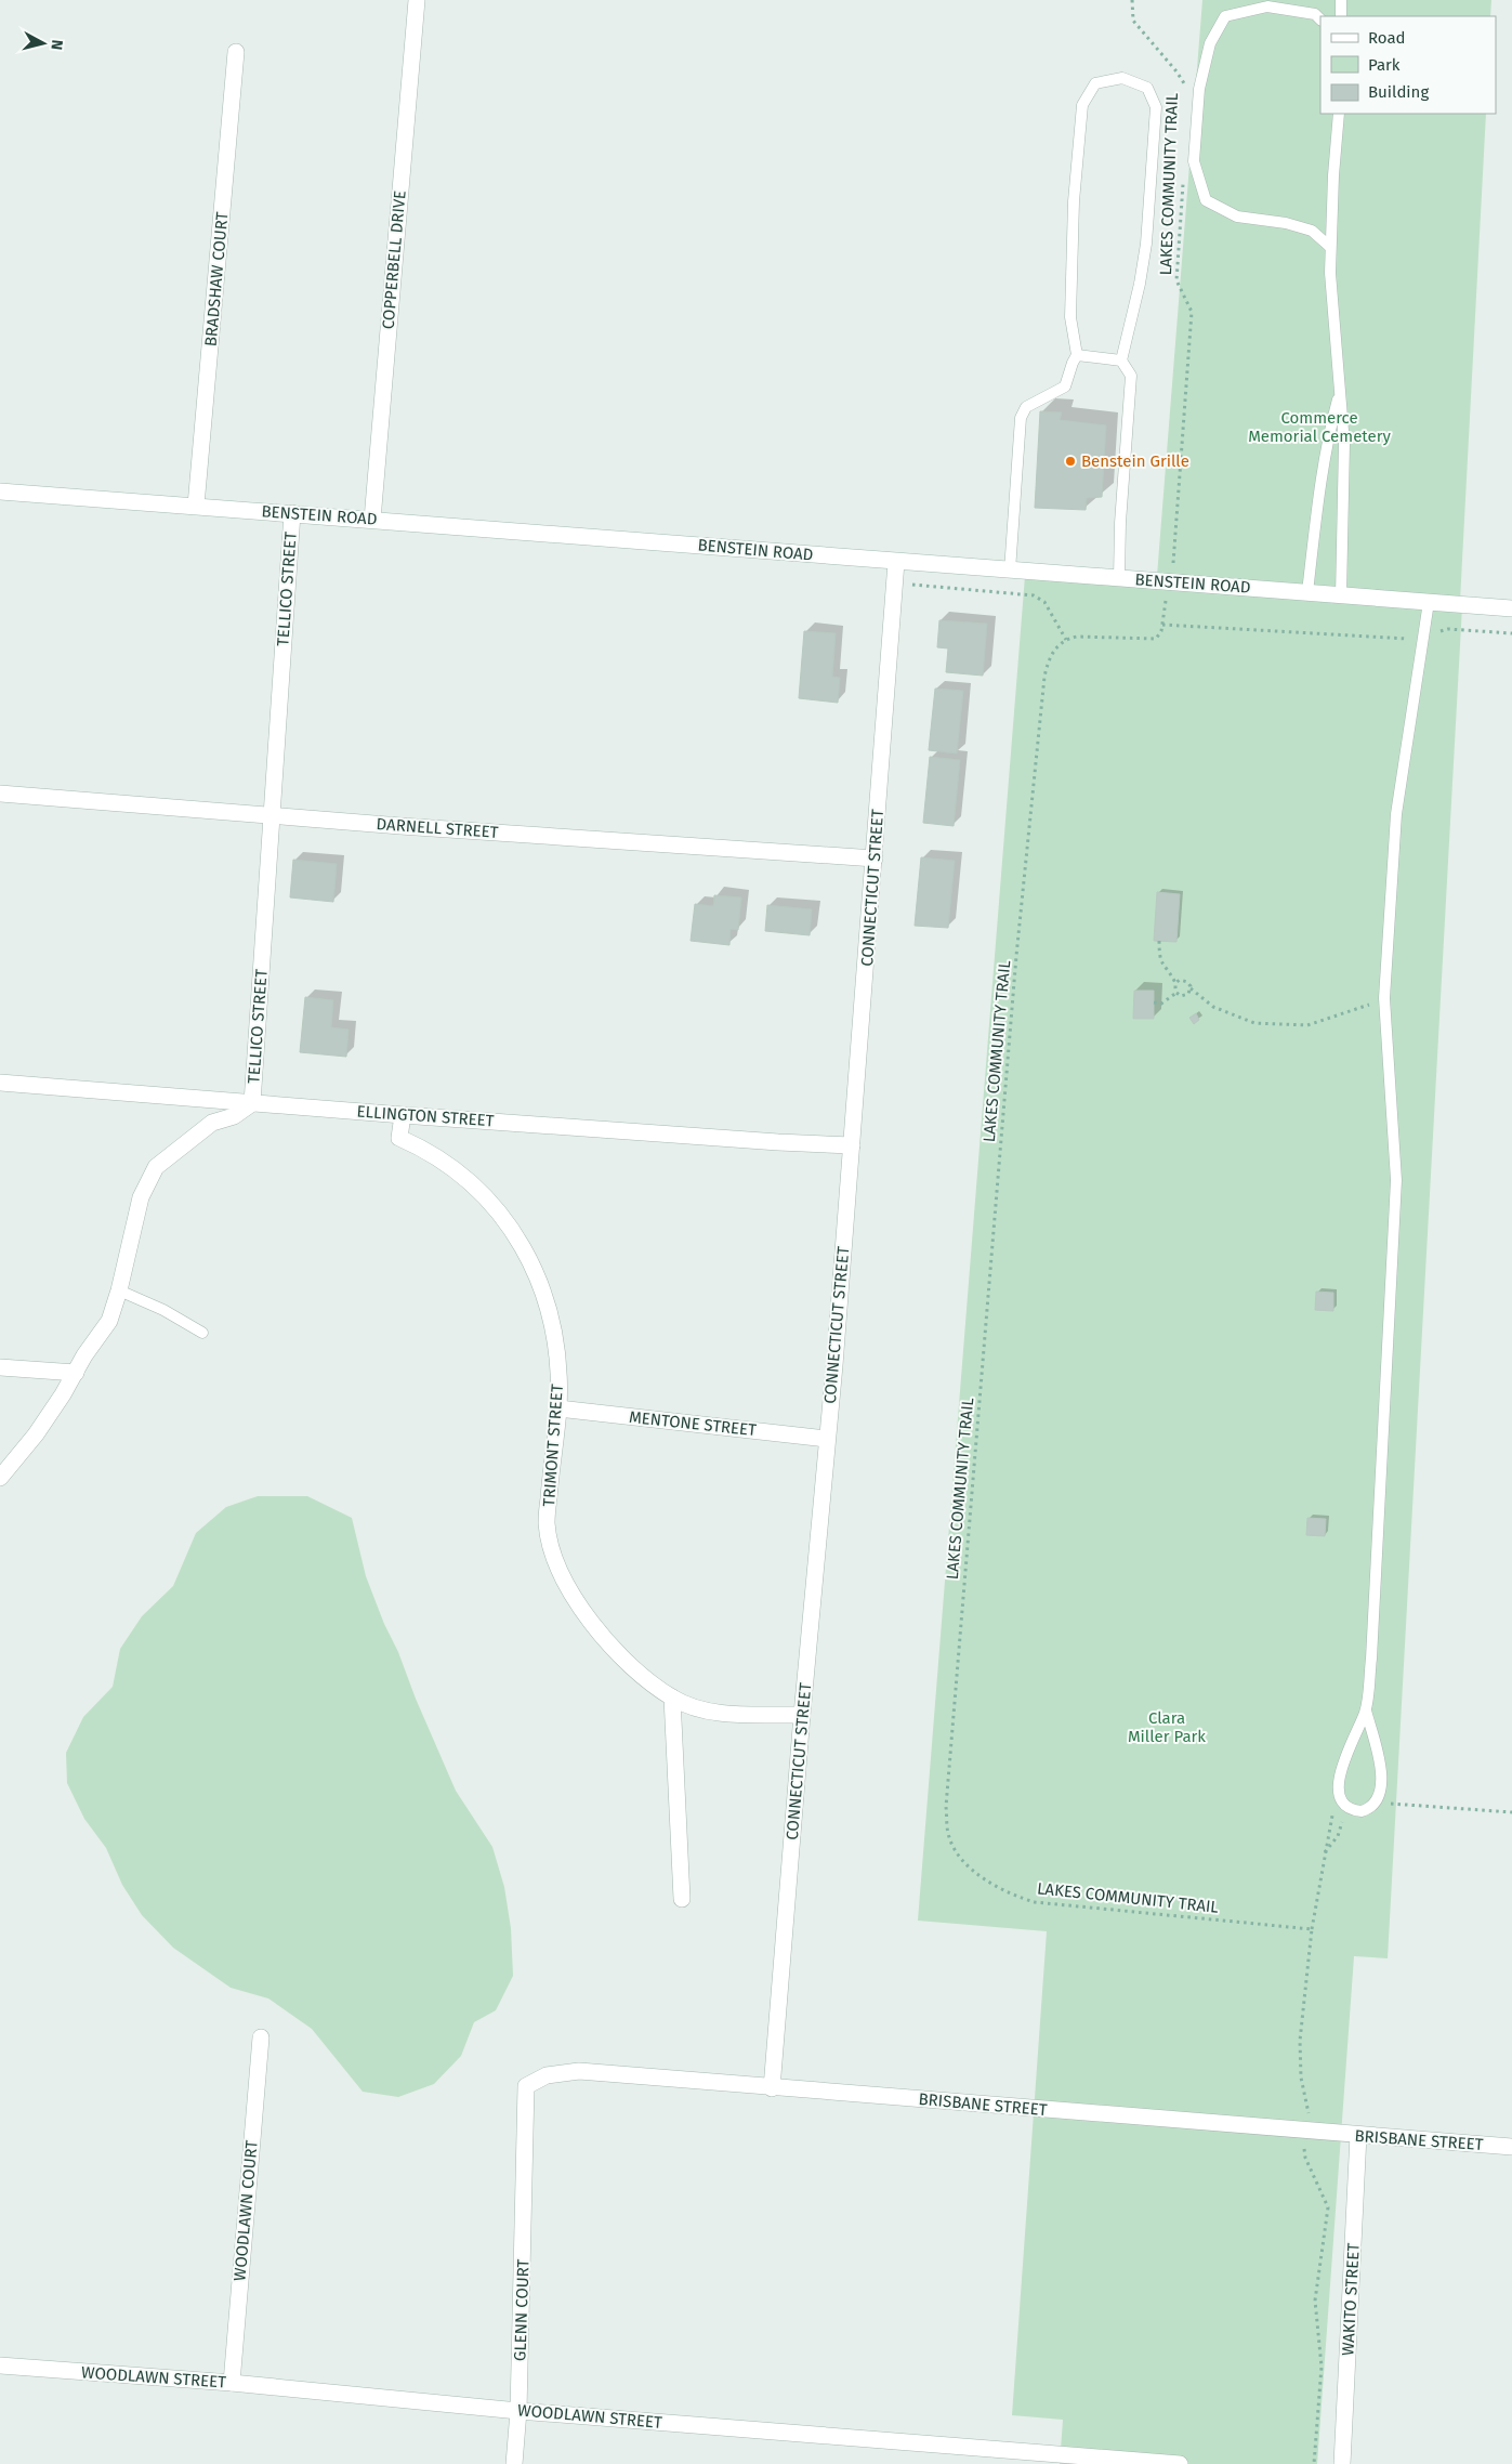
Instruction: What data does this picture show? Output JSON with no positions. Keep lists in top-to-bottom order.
{
  "streets": {
    "street": [
      "COPPERBELL DRIVE",
      "BRADSHAW COURT",
      "BENSTEIN ROAD",
      "TELLICO STREET",
      "DARNELL STREET",
      "CONNECTICUT STREET",
      "ELLINGTON STREET",
      "MENTONE STREET",
      "TRIMONT STREET",
      "BRISBANE STREET",
      "WOODLAWN COURT",
      "WAKITO STREET",
      "GLENN COURT",
      "WOODLAWN STREET"
    ],
    "path": ["LAKES COMMUNITY TRAIL"]
  },
  "crossings": [
    ["LAKES COMMUNITY TRAIL", "BENSTEIN ROAD"],
    ["COPPERBELL DRIVE", "BENSTEIN ROAD"],
    ["BRADSHAW COURT", "BENSTEIN ROAD"],
    ["BENSTEIN ROAD", "TELLICO STREET"],
    ["BENSTEIN ROAD", "CONNECTICUT STREET"],
    ["TELLICO STREET", "DARNELL STREET"],
    ["TELLICO STREET", "ELLINGTON STREET"],
    ["DARNELL STREET", "CONNECTICUT STREET"],
    ["CONNECTICUT STREET", "ELLINGTON STREET"],
    ["CONNECTICUT STREET", "MENTONE STREET"],
    ["CONNECTICUT STREET", "TRIMONT STREET"],
    ["CONNECTICUT STREET", "BRISBANE STREET"],
    ["ELLINGTON STREET", "TRIMONT STREET"],
    ["MENTONE STREET", "TRIMONT STREET"],
    ["BRISBANE STREET", "WAKITO STREET"],
    ["BRISBANE STREET", "GLENN COURT"],
    ["WOODLAWN COURT", "WOODLAWN STREET"],
    ["GLENN COURT", "WOODLAWN STREET"]
  ],
  "parks": ["Commerce Memorial Cemetery", "Clara Miller Park"],
  "places": ["Benstein Grille"],
  "legend": ["Road", "Park", "Building"],
  "north": "right"
}
